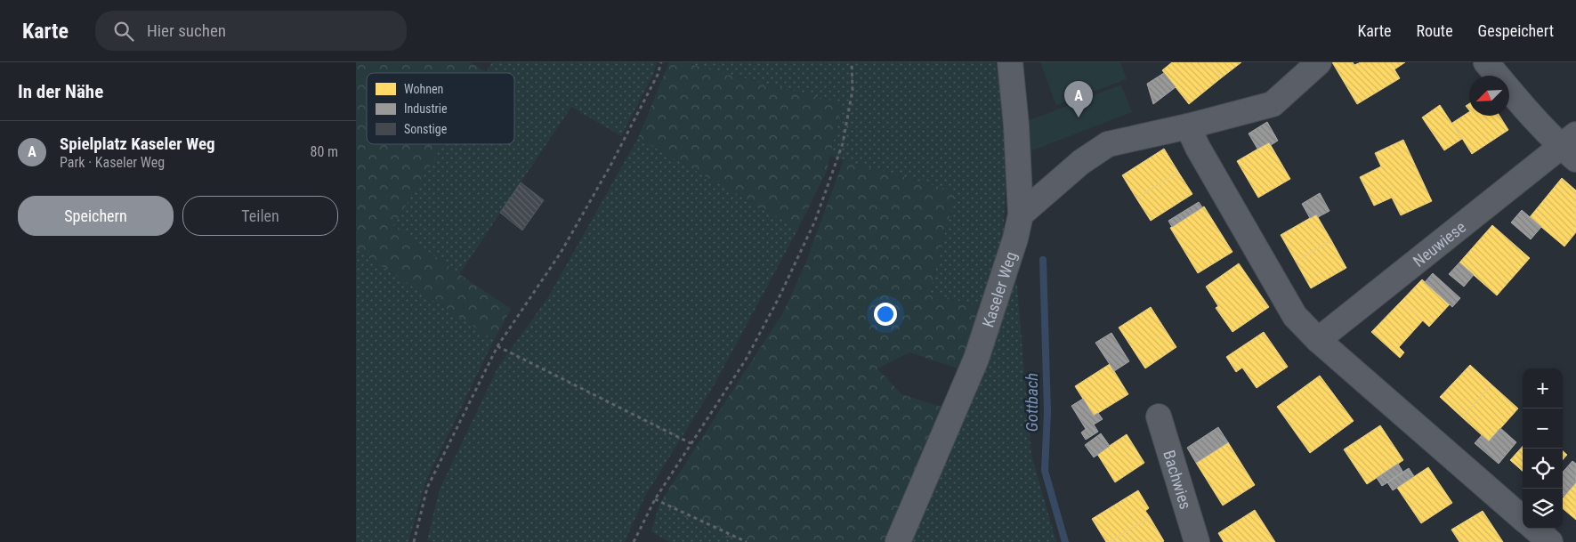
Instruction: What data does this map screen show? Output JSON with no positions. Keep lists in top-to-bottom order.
{
  "streets": {
    "street": ["Neuwiese", "Kaseler Weg", "Bachwies"]
  },
  "water": ["Gottbach"],
  "legend": ["Wohnen", "Industrie", "Sonstige"],
  "north": "bottom left",
  "page": {
    "header": "Karte",
    "search": "Hier suchen",
    "nav": ["Karte", "Route", "Gespeichert"],
    "heading": "In der Nähe",
    "pins": "A",
    "list": [
      {
        "mark": "A",
        "name": "Spielplatz Kaseler Weg",
        "note": "Park · Kaseler Weg",
        "value": "80 m"
      }
    ],
    "buttons": ["Speichern", "Teilen"],
    "map_buttons": ["+", "−"]
  }
}
